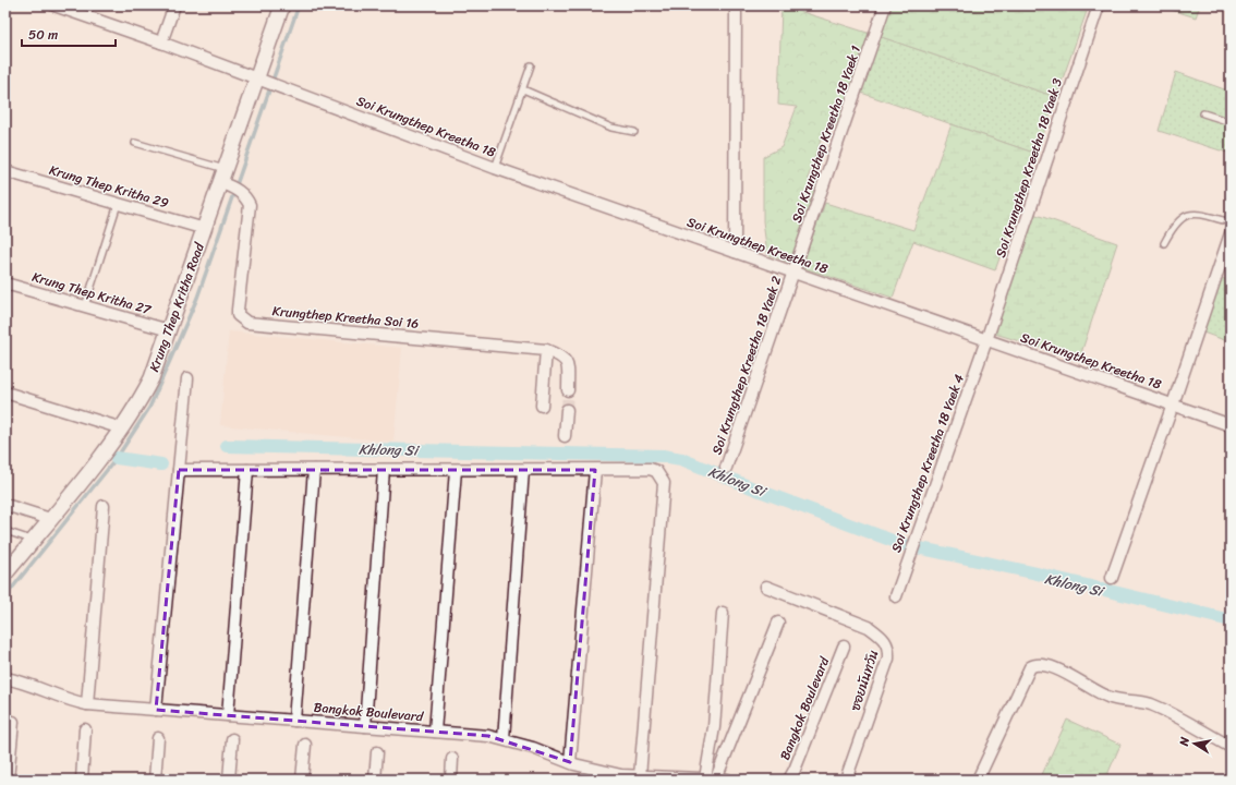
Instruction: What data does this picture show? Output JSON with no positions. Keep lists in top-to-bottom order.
{
  "streets": {
    "main road": ["Krung Thep Kritha Road"],
    "street": [
      "Soi Krungthep Kreetha 18",
      "Soi Krungthep Kreetha 18 Yaek 1",
      "Soi Krungthep Kreetha 18 Yaek 3",
      "Krung Thep Kritha 29",
      "Krung Thep Kritha 27",
      "Krungthep Kreetha Soi 16",
      "Soi Krungthep Kreetha 18 Yaek 2",
      "Soi Krungthep Kreetha 18 Yaek 4",
      "ซอยนันทวัน",
      "Bangkok Boulevard"
    ]
  },
  "crossings": [
    ["Soi Krungthep Kreetha 18", "Soi Krungthep Kreetha 18 Yaek 1"],
    ["Soi Krungthep Kreetha 18", "Soi Krungthep Kreetha 18 Yaek 3"],
    ["Soi Krungthep Kreetha 18", "Krung Thep Kritha Road"],
    ["Soi Krungthep Kreetha 18", "Soi Krungthep Kreetha 18 Yaek 2"],
    ["Soi Krungthep Kreetha 18", "Soi Krungthep Kreetha 18 Yaek 4"],
    ["Soi Krungthep Kreetha 18 Yaek 1", "Soi Krungthep Kreetha 18 Yaek 2"],
    ["Soi Krungthep Kreetha 18 Yaek 3", "Soi Krungthep Kreetha 18 Yaek 4"],
    ["Krung Thep Kritha 29", "Krung Thep Kritha Road"],
    ["Krung Thep Kritha 27", "Krung Thep Kritha Road"],
    ["Krung Thep Kritha Road", "Krungthep Kreetha Soi 16"]
  ],
  "water": ["Khlong Si"],
  "scale_bar": "50 m",
  "north": "left"
}
